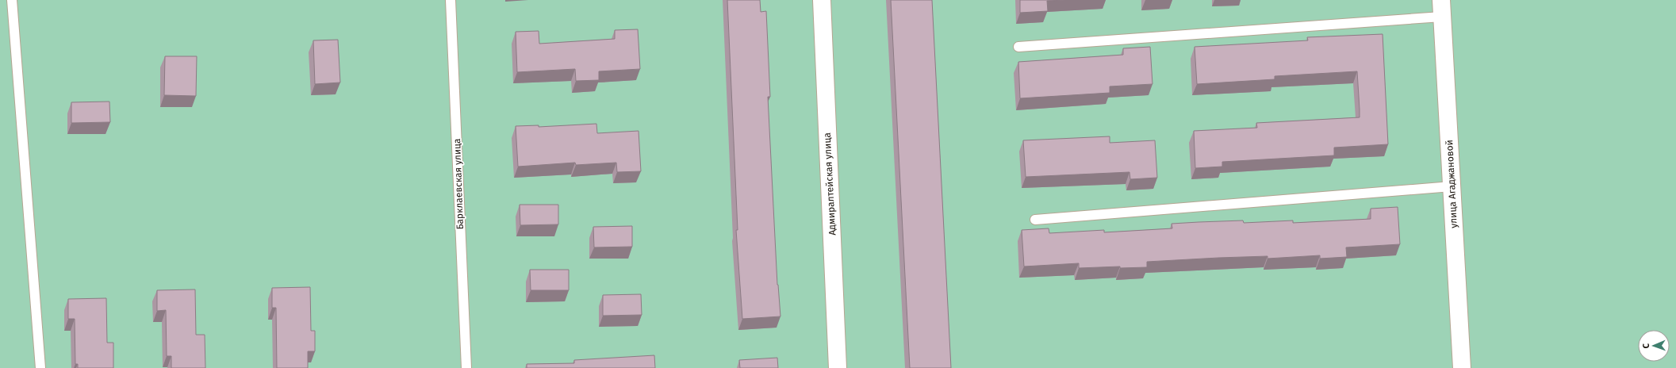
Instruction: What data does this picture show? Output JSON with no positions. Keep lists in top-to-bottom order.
{
  "streets": {
    "street": ["Адмиралтейская улица", "улица Агаджановой"],
    "lane": ["Барклаевская улица"]
  },
  "north": "left"
}
